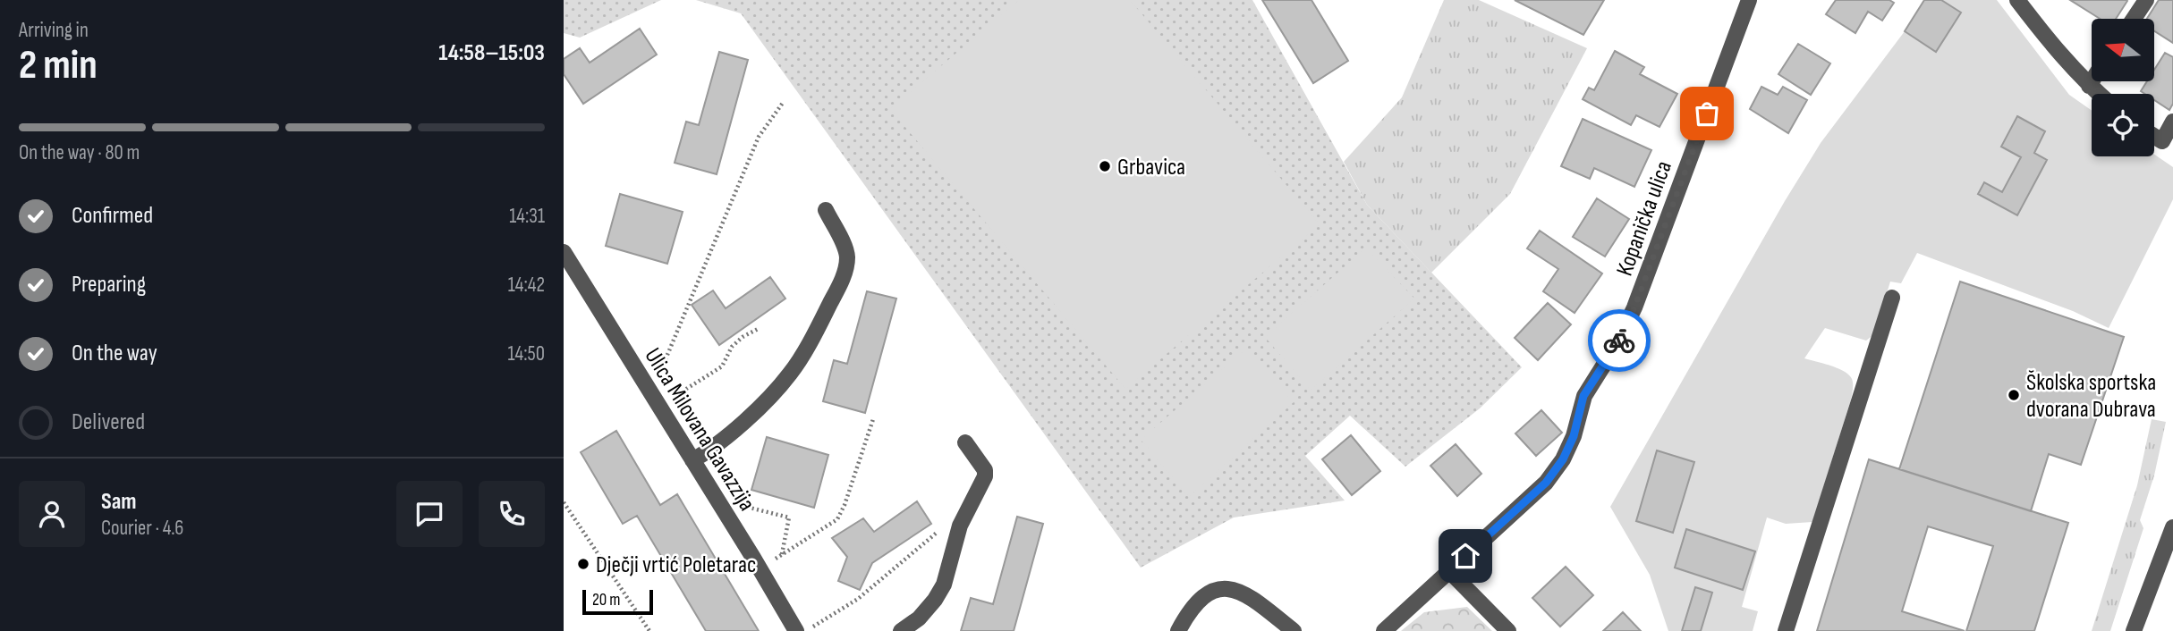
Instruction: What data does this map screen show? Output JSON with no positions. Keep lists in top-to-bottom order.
{
  "streets": {
    "street": ["Kopanička ulica", "Ulica Milovana Gavazzija"]
  },
  "places": ["Grbavica", "Školska sportska dvorana Dubrava", "Dječji vrtić Poletarac"],
  "scale_bar": "20 m",
  "north": "left",
  "page": {
    "heading": ["2 min", "Arriving in", "14:58–15:03"],
    "panel": ["Sam", "Courier · 4.6"],
    "bar": "On the way · 80 m",
    "list": [
      ["Confirmed", "14:31"],
      ["Preparing", "14:42"],
      ["On the way", "14:50"],
      "Delivered"
    ],
    "scale": "20 m"
  }
}
